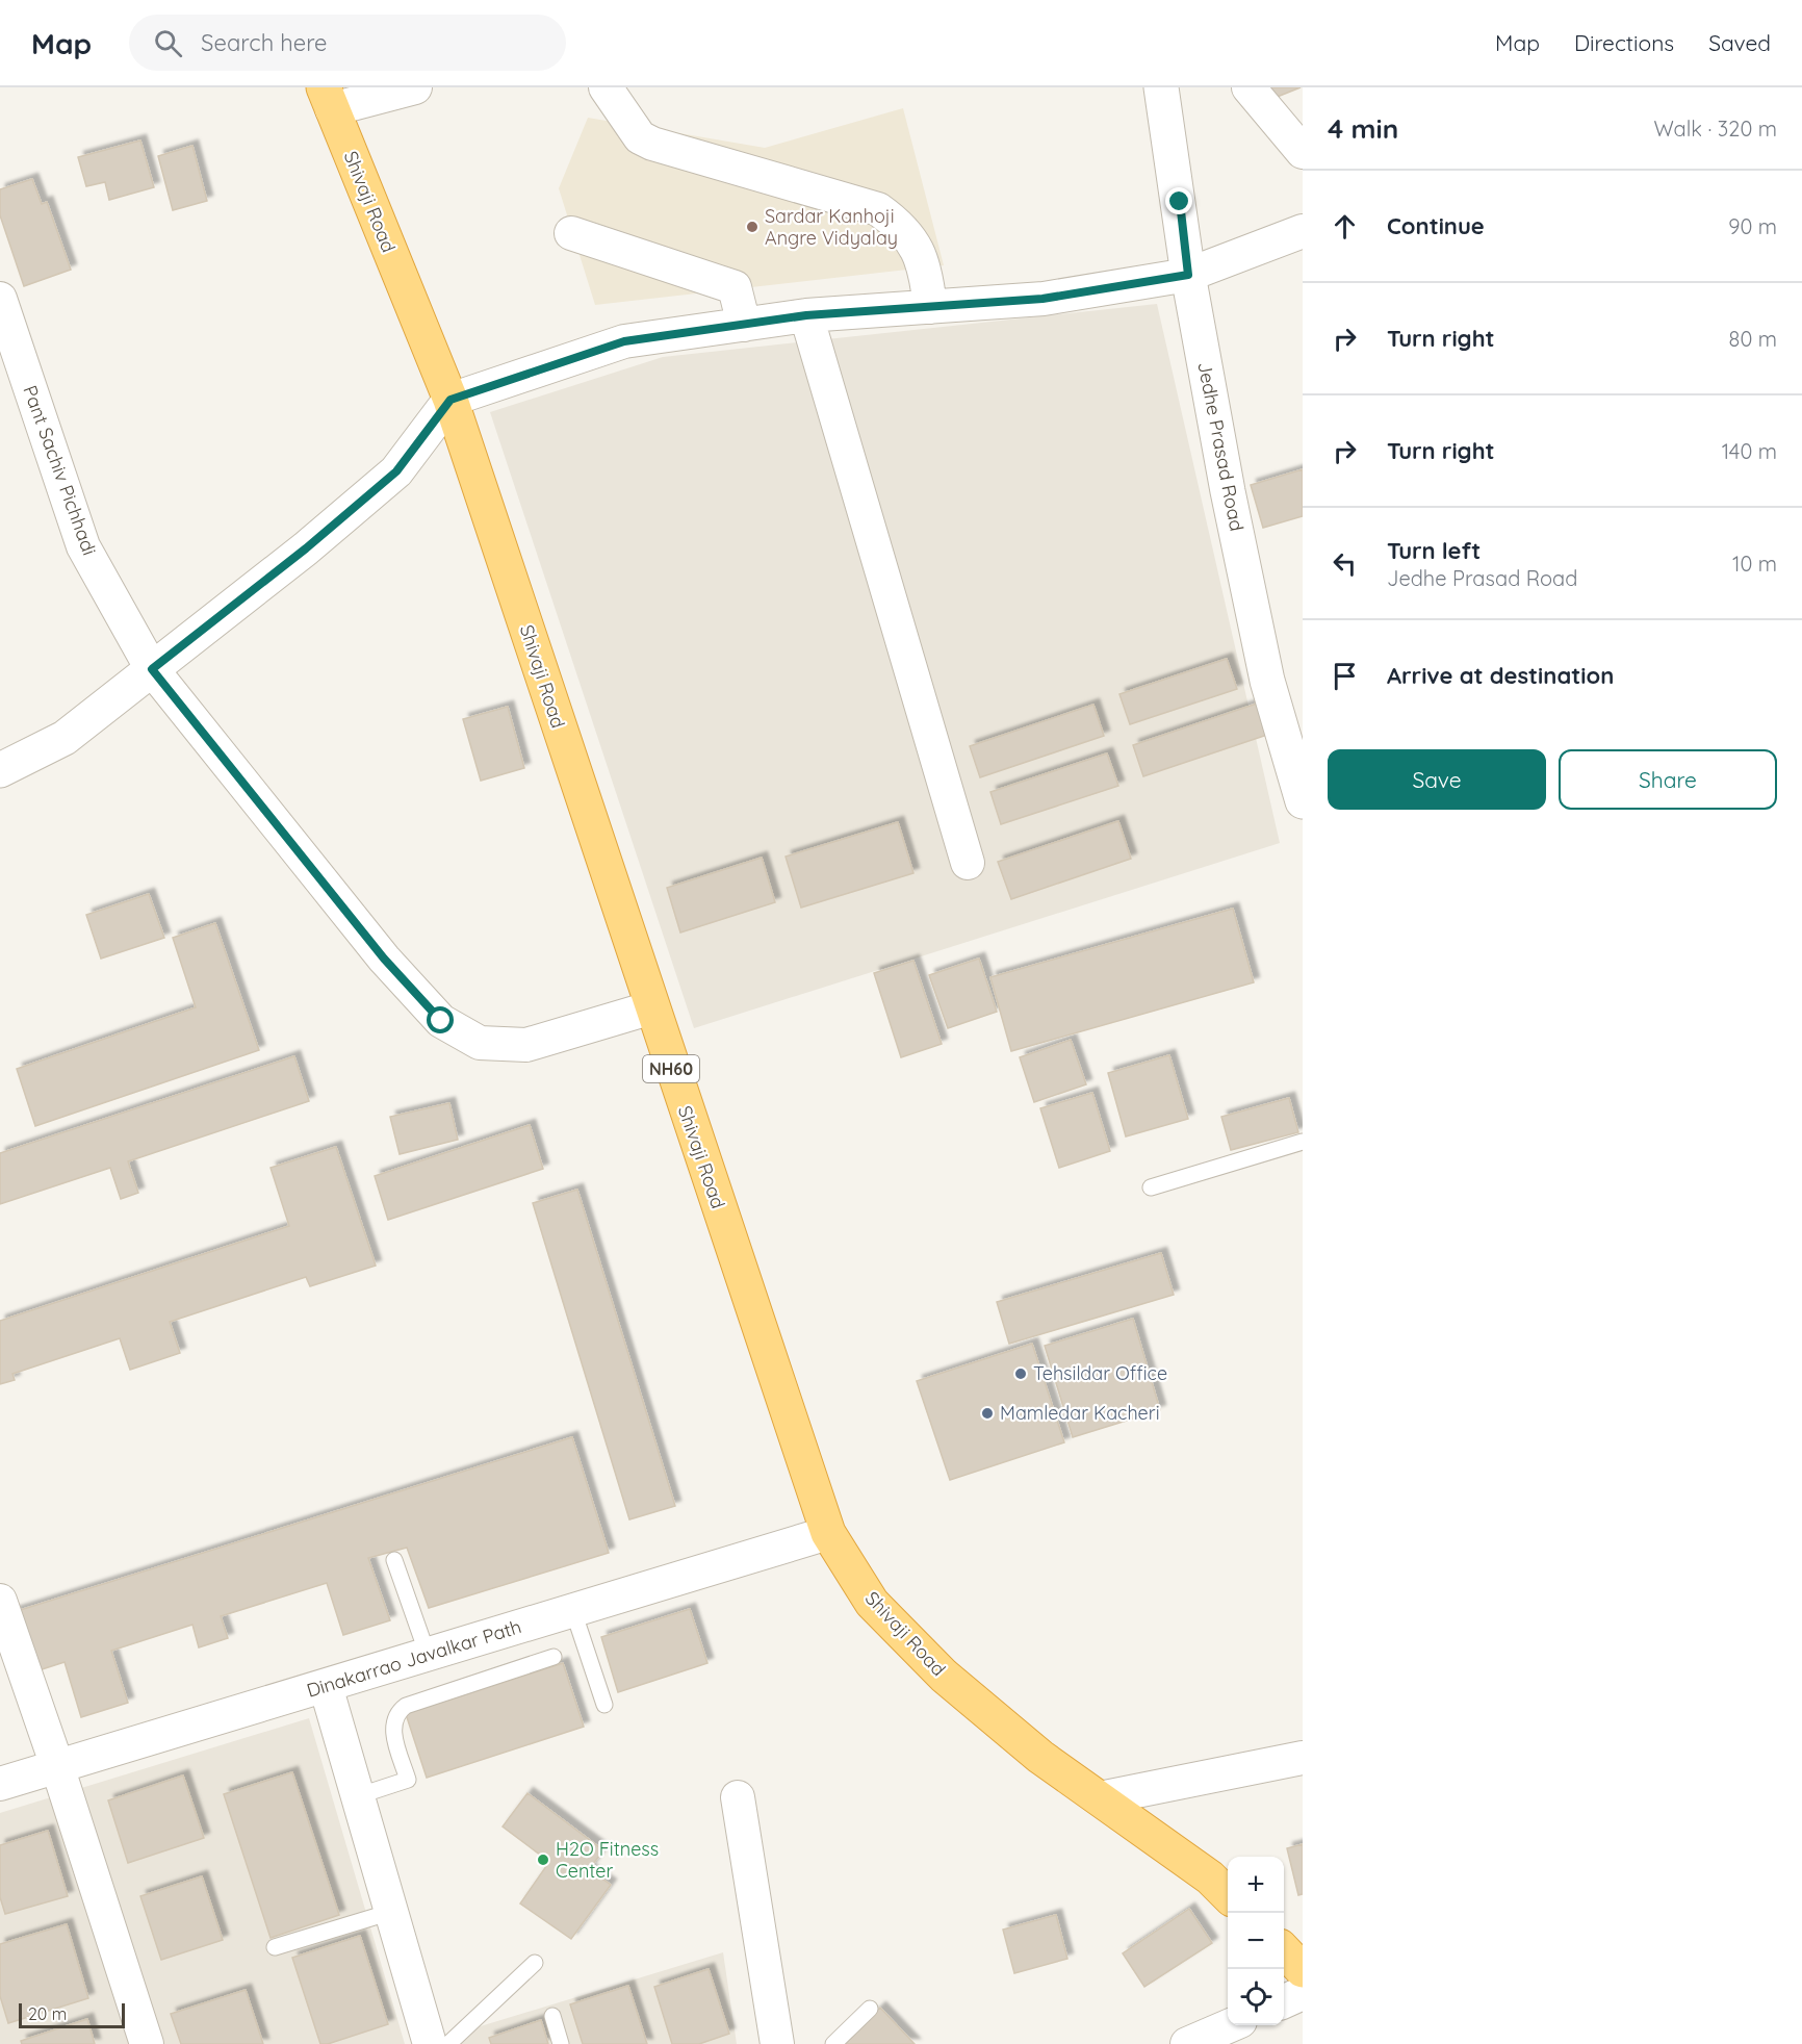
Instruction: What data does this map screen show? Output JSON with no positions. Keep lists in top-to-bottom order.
{
  "streets": {
    "highway": ["Shivaji Road", "NH60"],
    "street": ["Jedhe Prasad Road", "Pant Sachiv Pichhadi", "Dinakarrao Javalkar Path"]
  },
  "crossings": [
    ["Shivaji Road", "Pant Sachiv Pichhadi"],
    ["Shivaji Road", "Dinakarrao Javalkar Path"]
  ],
  "places": [
    "Sardar Kanhoji Angre Vidyalay",
    "Tehsildar Office",
    "Mamledar Kacheri",
    "H2O Fitness Center"
  ],
  "scale_bar": "20 m",
  "page": {
    "header": "Map",
    "search": "Search here",
    "nav": ["Map", "Directions", "Saved"],
    "heading": ["4 min", "Walk · 320 m"],
    "list": [
      ["Continue", "90 m"],
      ["Turn right", "80 m"],
      ["Turn right", "140 m"],
      ["Turn left", "Jedhe Prasad Road", "10 m"],
      "Arrive at destination"
    ],
    "buttons": ["Save", "Share"],
    "map_buttons": ["+", "−"],
    "scale": "20 m"
  }
}
